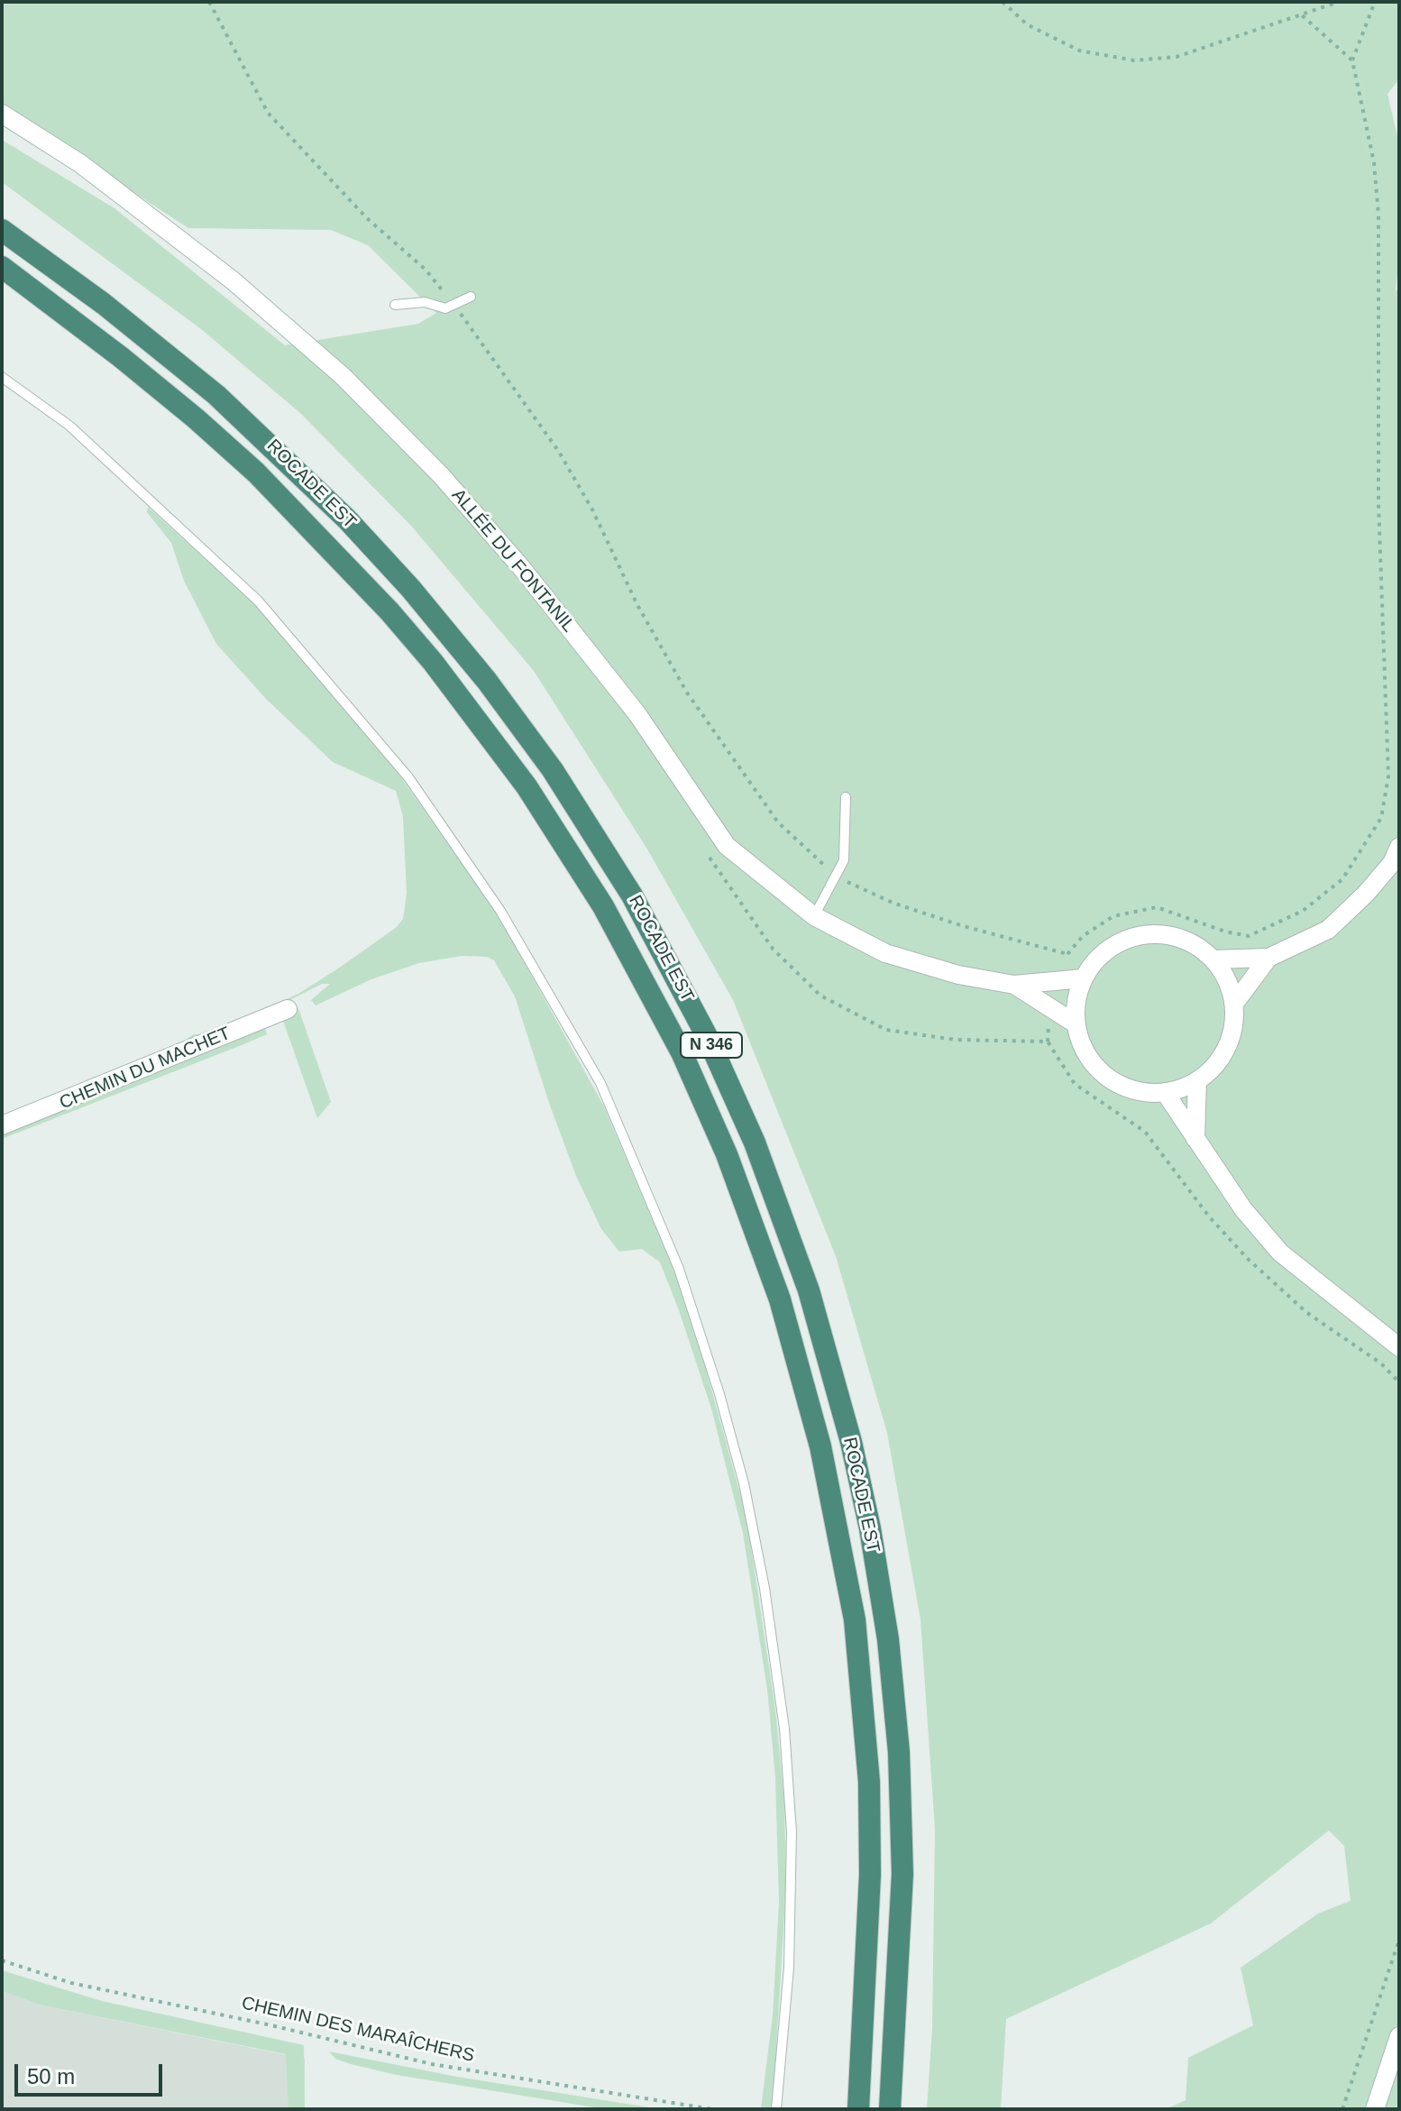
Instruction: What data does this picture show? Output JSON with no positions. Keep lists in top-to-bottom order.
{
  "streets": {
    "highway": ["ROCADE EST", "N 346"],
    "street": ["ALLÉE DU FONTANIL", "CHEMIN DU MACHET"],
    "path": ["CHEMIN DES MARAÎCHERS"]
  },
  "scale_bar": "50 m"
}
